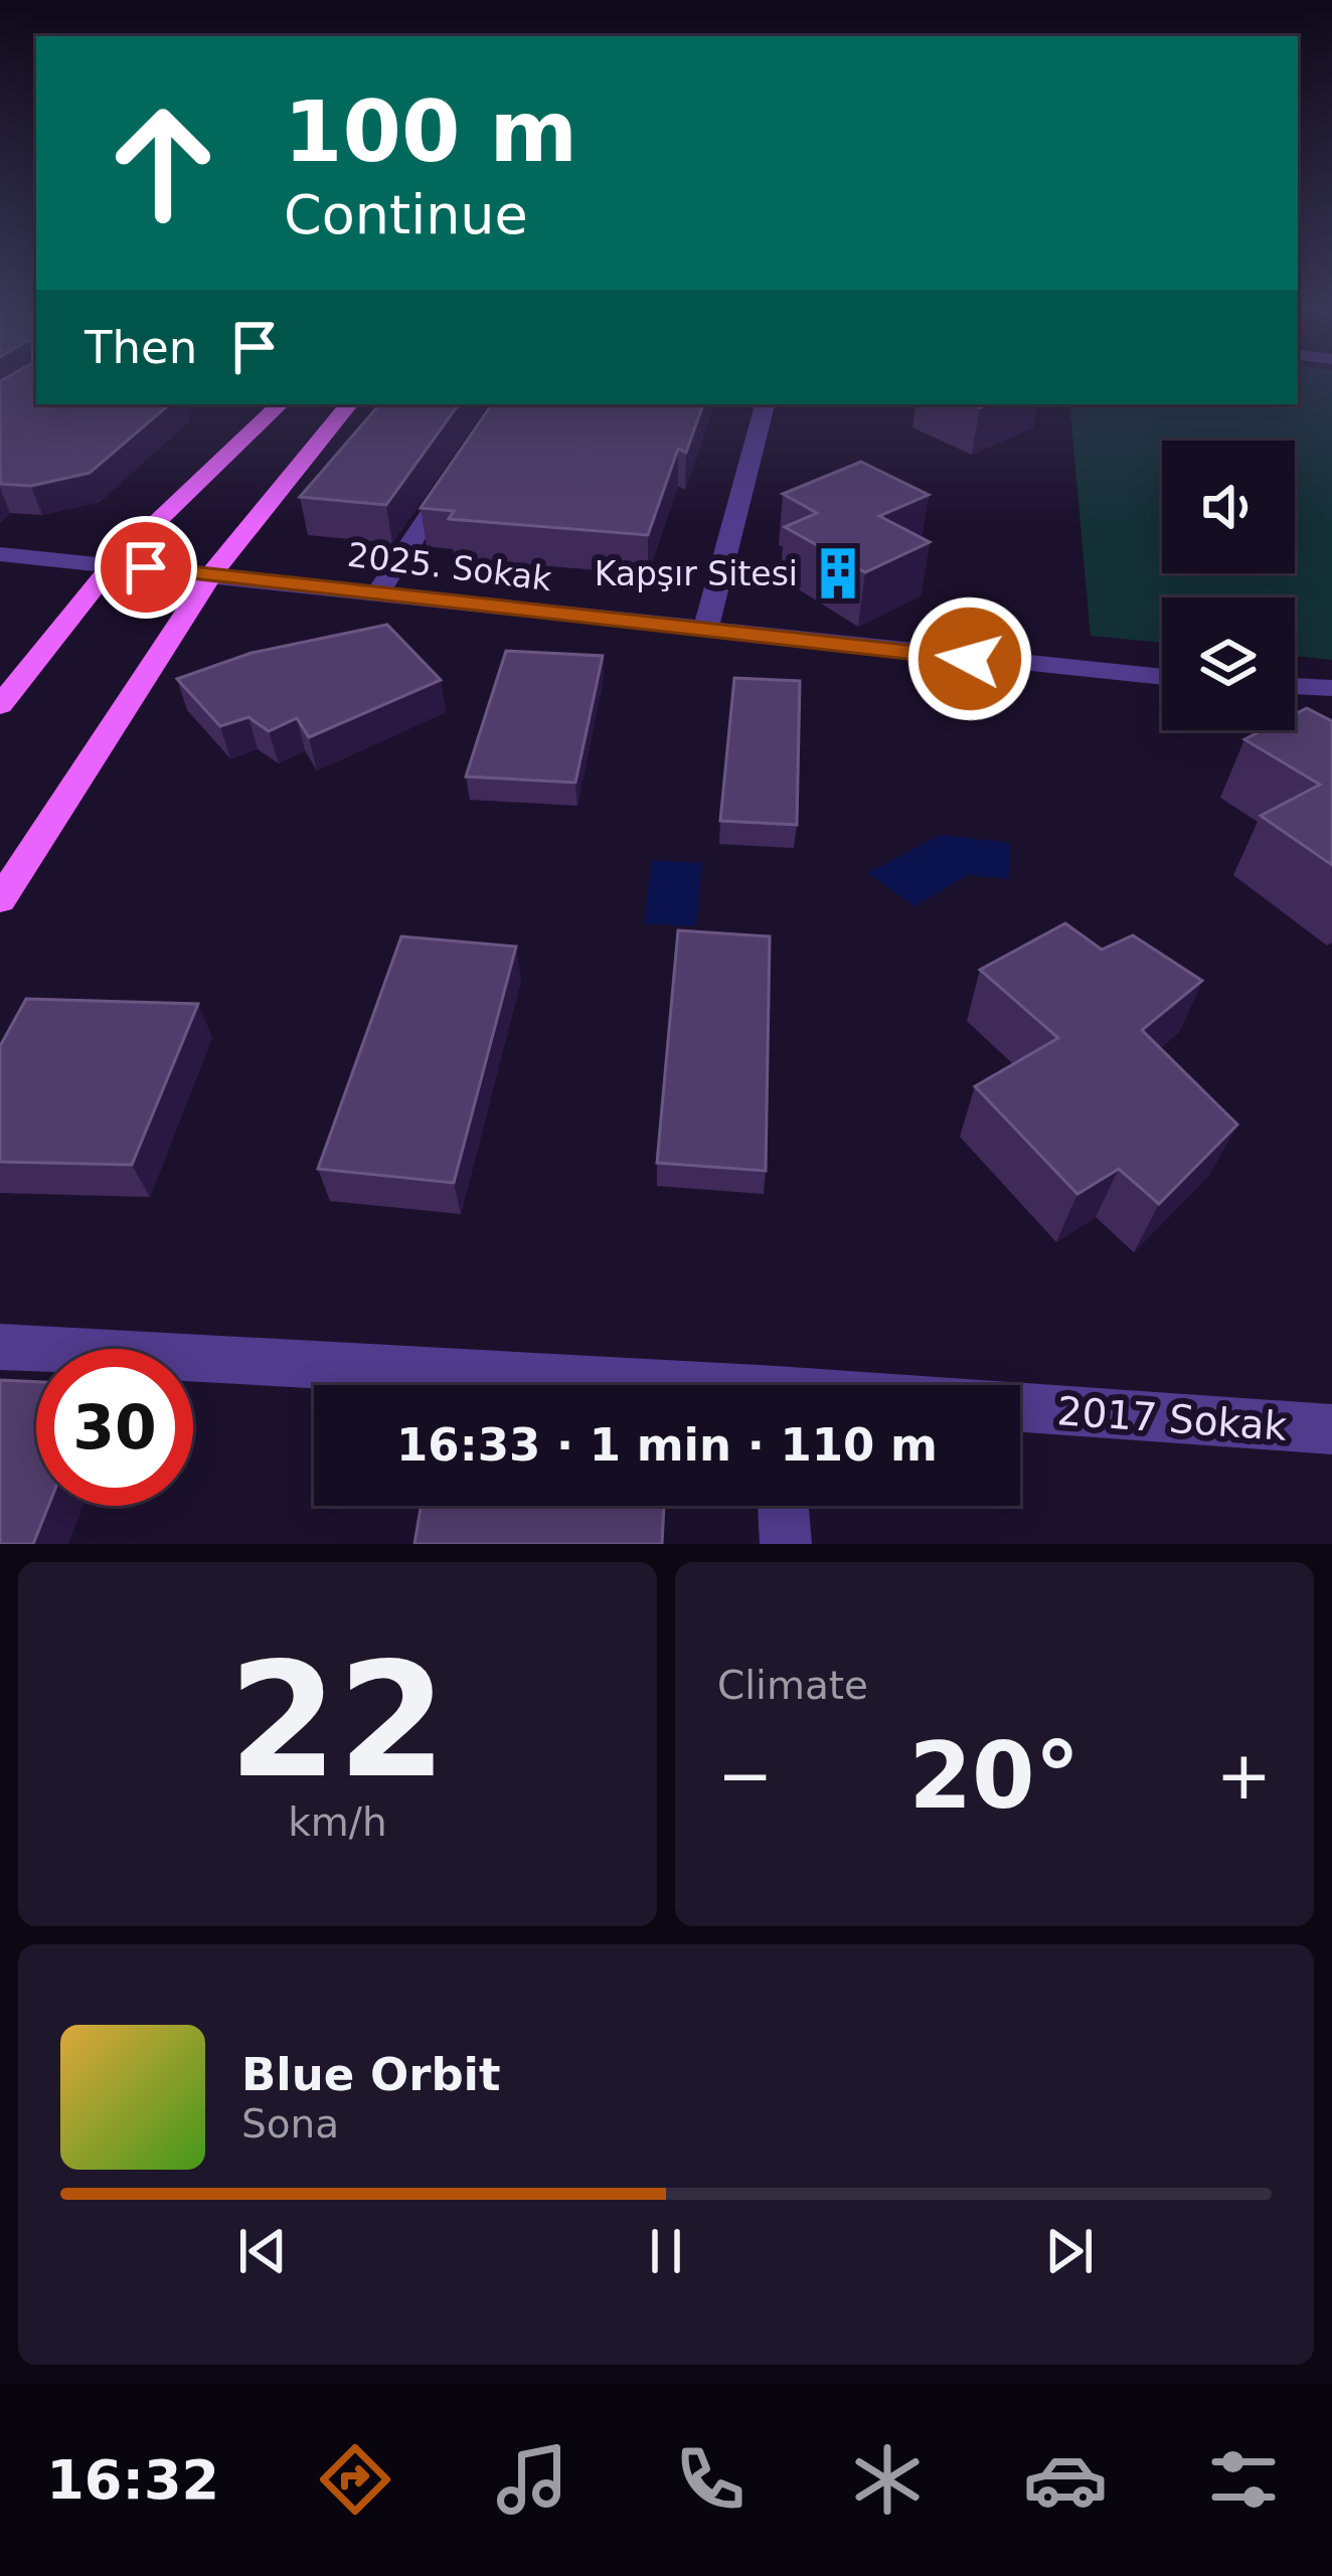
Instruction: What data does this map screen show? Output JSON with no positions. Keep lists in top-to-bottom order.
{
  "streets": {
    "street": ["2025. Sokak", "2017 Sokak"]
  },
  "places": {
    "building": ["Kapşır Sitesi"]
  },
  "page": {
    "turn": ["100 m", "Continue"],
    "then": "Then",
    "limit": "30",
    "trip": "16:33 · 1 min · 110 m",
    "tile": [
      ["22", "km/h"],
      "Climate"
    ],
    "heat": ["−", "20°", "+"],
    "song": ["Blue Orbit", "Sona"],
    "tabs": "16:32"
  }
}
